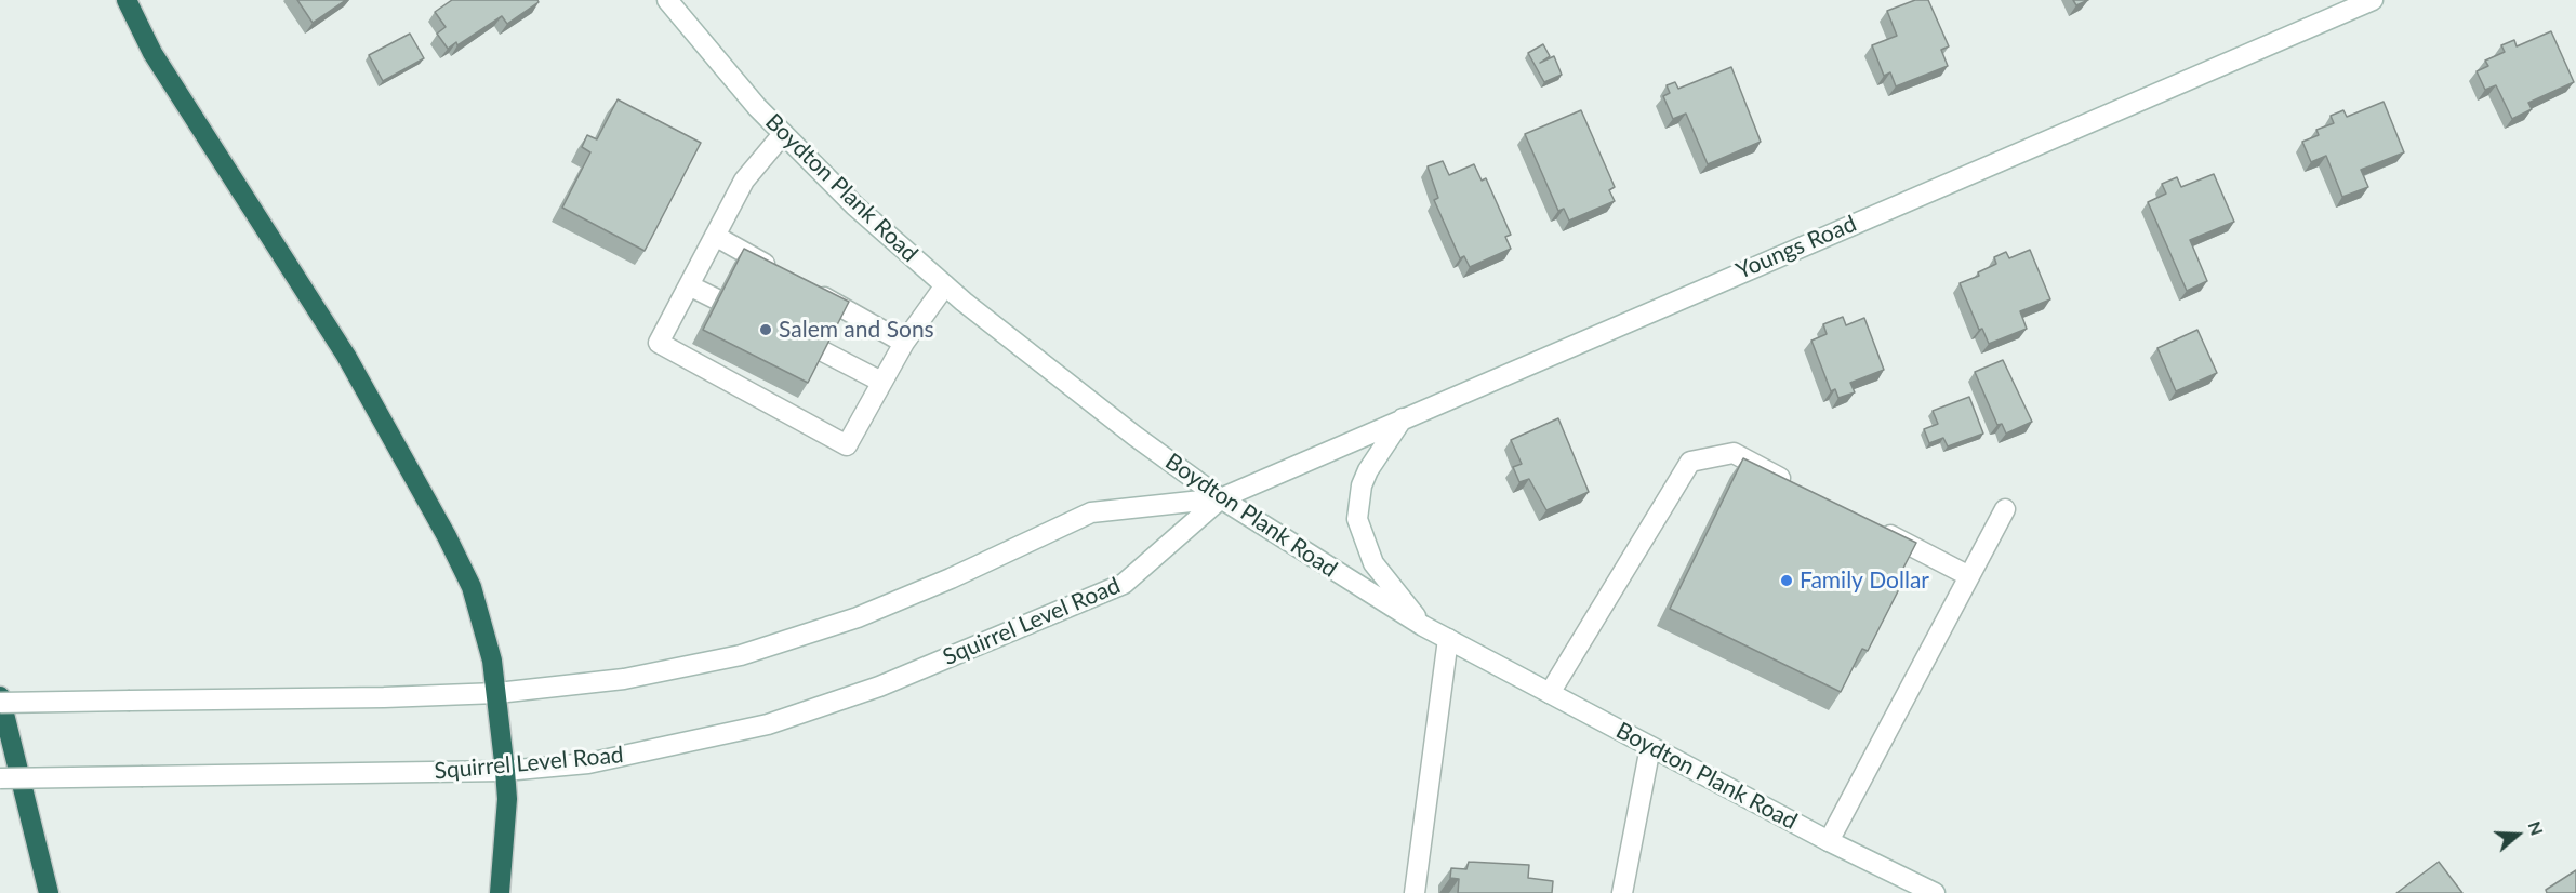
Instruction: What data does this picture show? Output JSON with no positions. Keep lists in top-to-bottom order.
{
  "streets": {
    "main road": ["Boydton Plank Road", "Youngs Road", "Squirrel Level Road"]
  },
  "crossings": [
    ["Boydton Plank Road", "Youngs Road"],
    ["Boydton Plank Road", "Squirrel Level Road"],
    ["Youngs Road", "Squirrel Level Road"]
  ],
  "places": ["Salem and Sons", "Family Dollar"],
  "north": "right"
}
